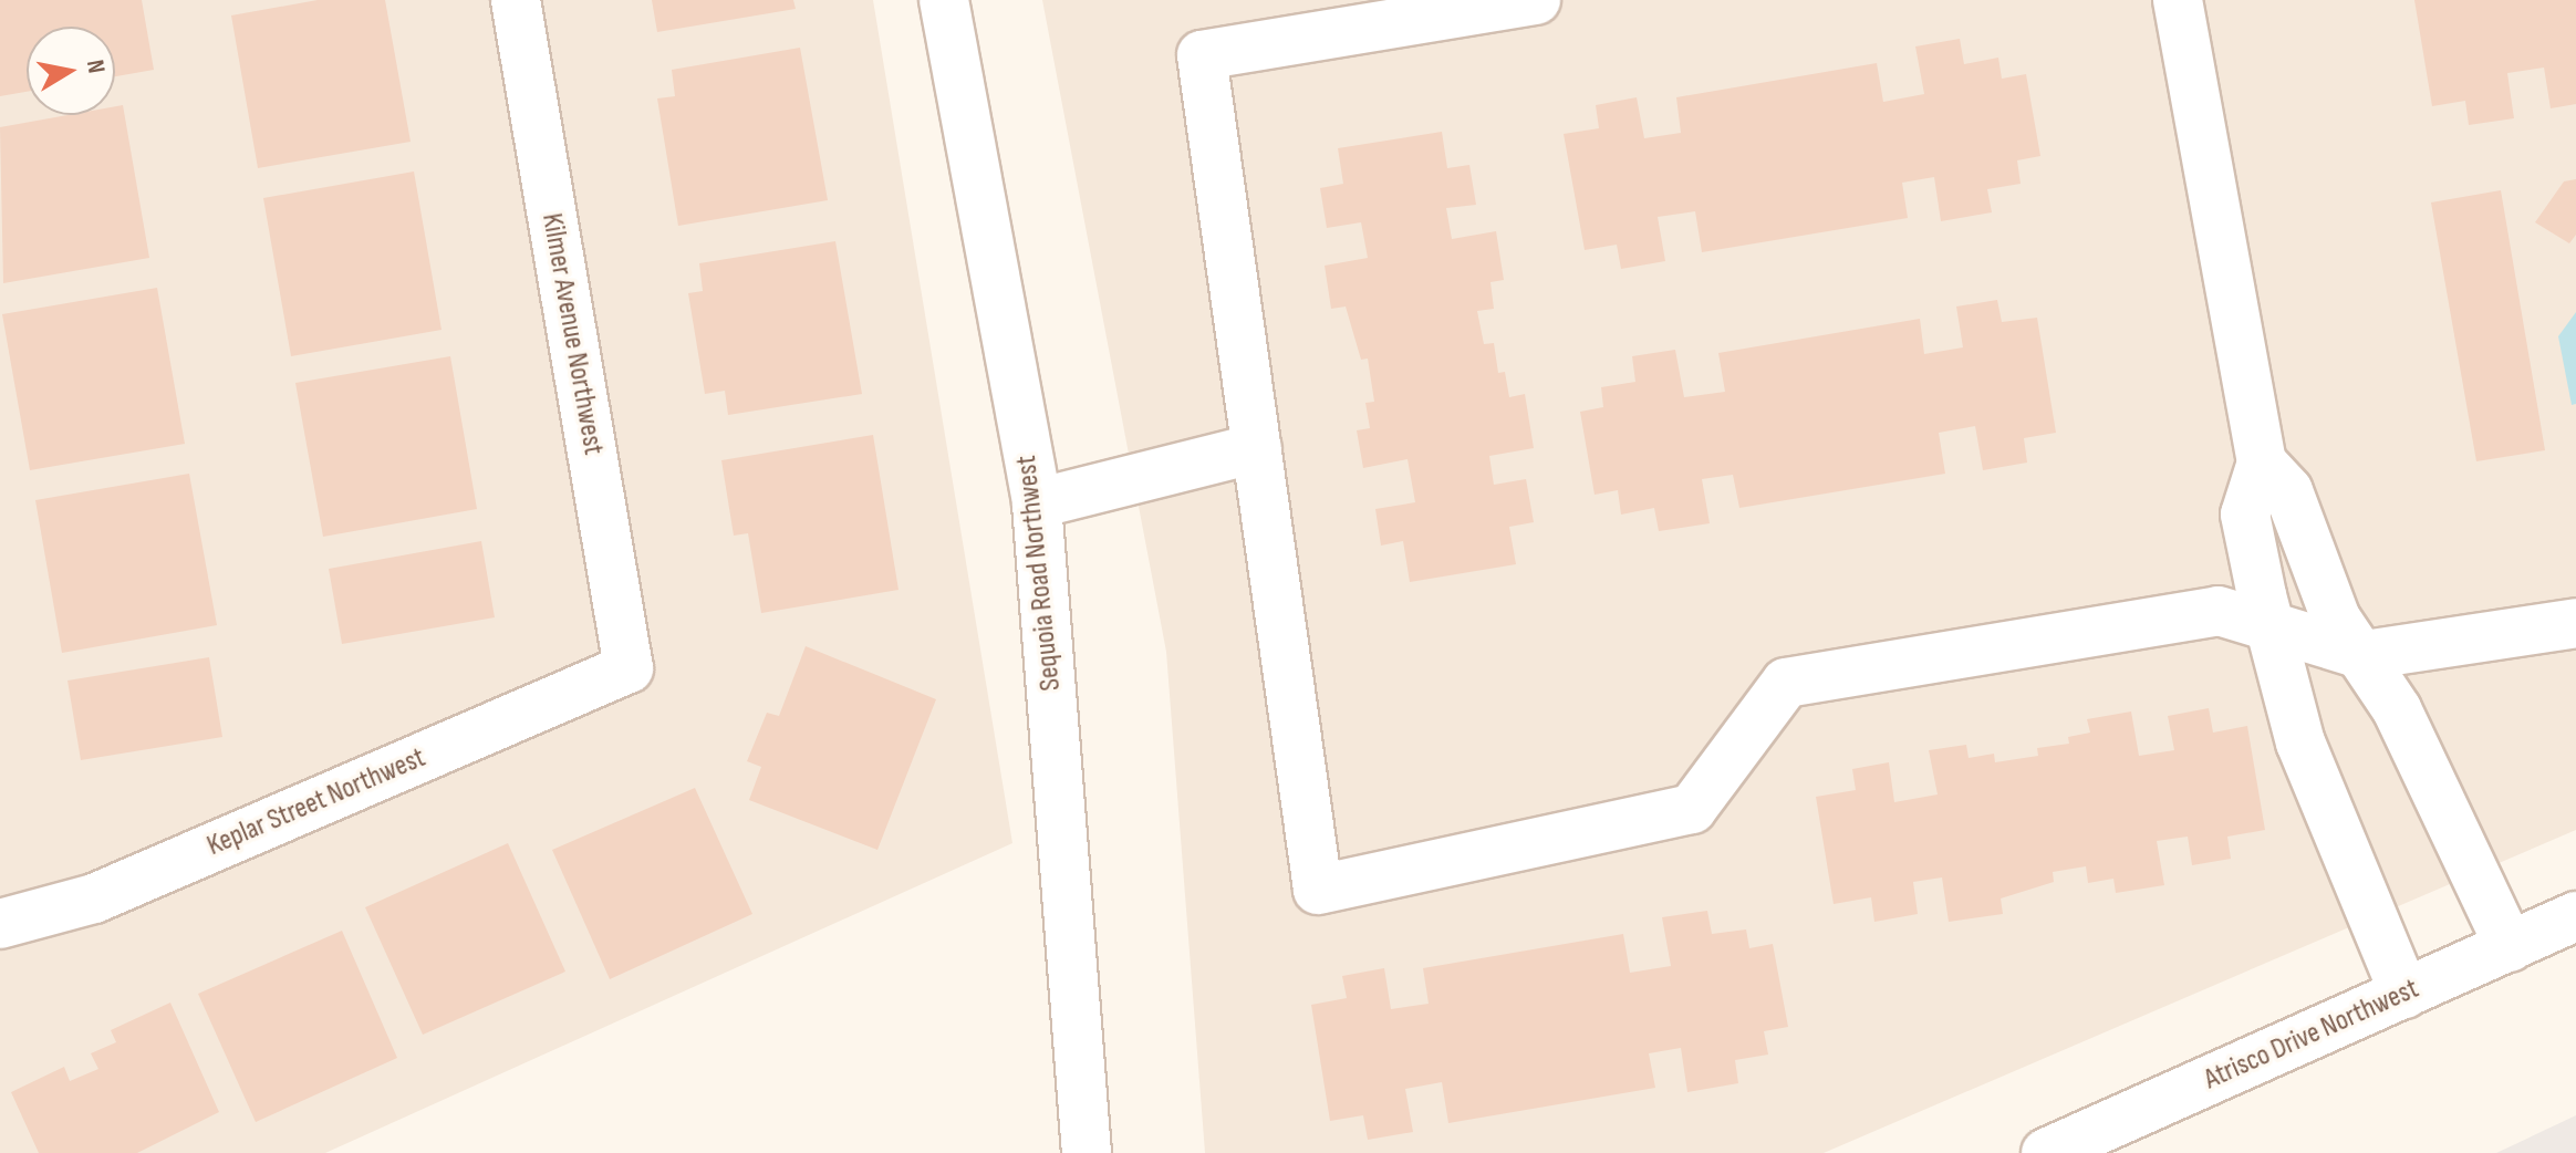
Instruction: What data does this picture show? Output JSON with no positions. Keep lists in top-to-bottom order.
{
  "streets": {
    "street": [
      "Kilmer Avenue Northwest",
      "Sequoia Road Northwest",
      "Keplar Street Northwest",
      "Atrisco Drive Northwest"
    ]
  },
  "crossings": [
    ["Kilmer Avenue Northwest", "Keplar Street Northwest"]
  ],
  "north": "right"
}
